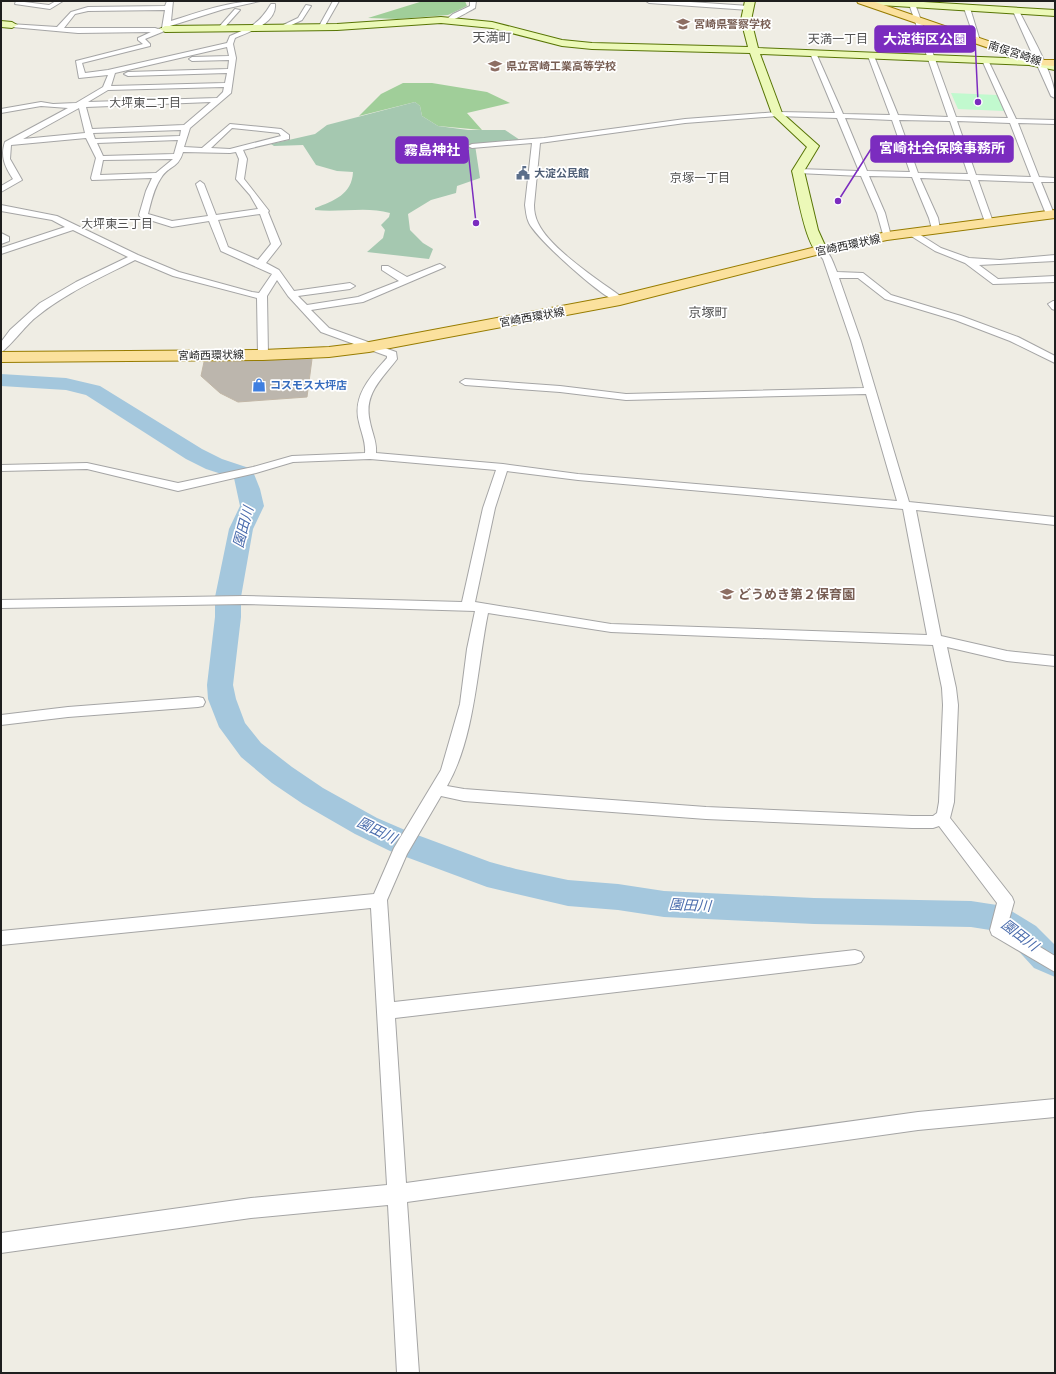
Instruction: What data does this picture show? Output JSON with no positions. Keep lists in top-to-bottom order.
{
  "streets": {
    "main road": ["南俣宮崎線", "宮崎西環状線"]
  },
  "districts": [
    "天満町",
    "天満一丁目",
    "大坪東二丁目",
    "京塚一丁目",
    "大坪東三丁目",
    "京塚町"
  ],
  "water": ["園田川"],
  "places": {
    "school or university": ["宮崎県警察学校", "県立宮崎工業高等学校", "どうめき第２保育園"],
    "other": ["大淀街区公園", "宮崎社会保険事務所", "霧島神社"],
    "public building": ["大淀公民館"],
    "shop": ["コスモス大坪店"]
  }
}
